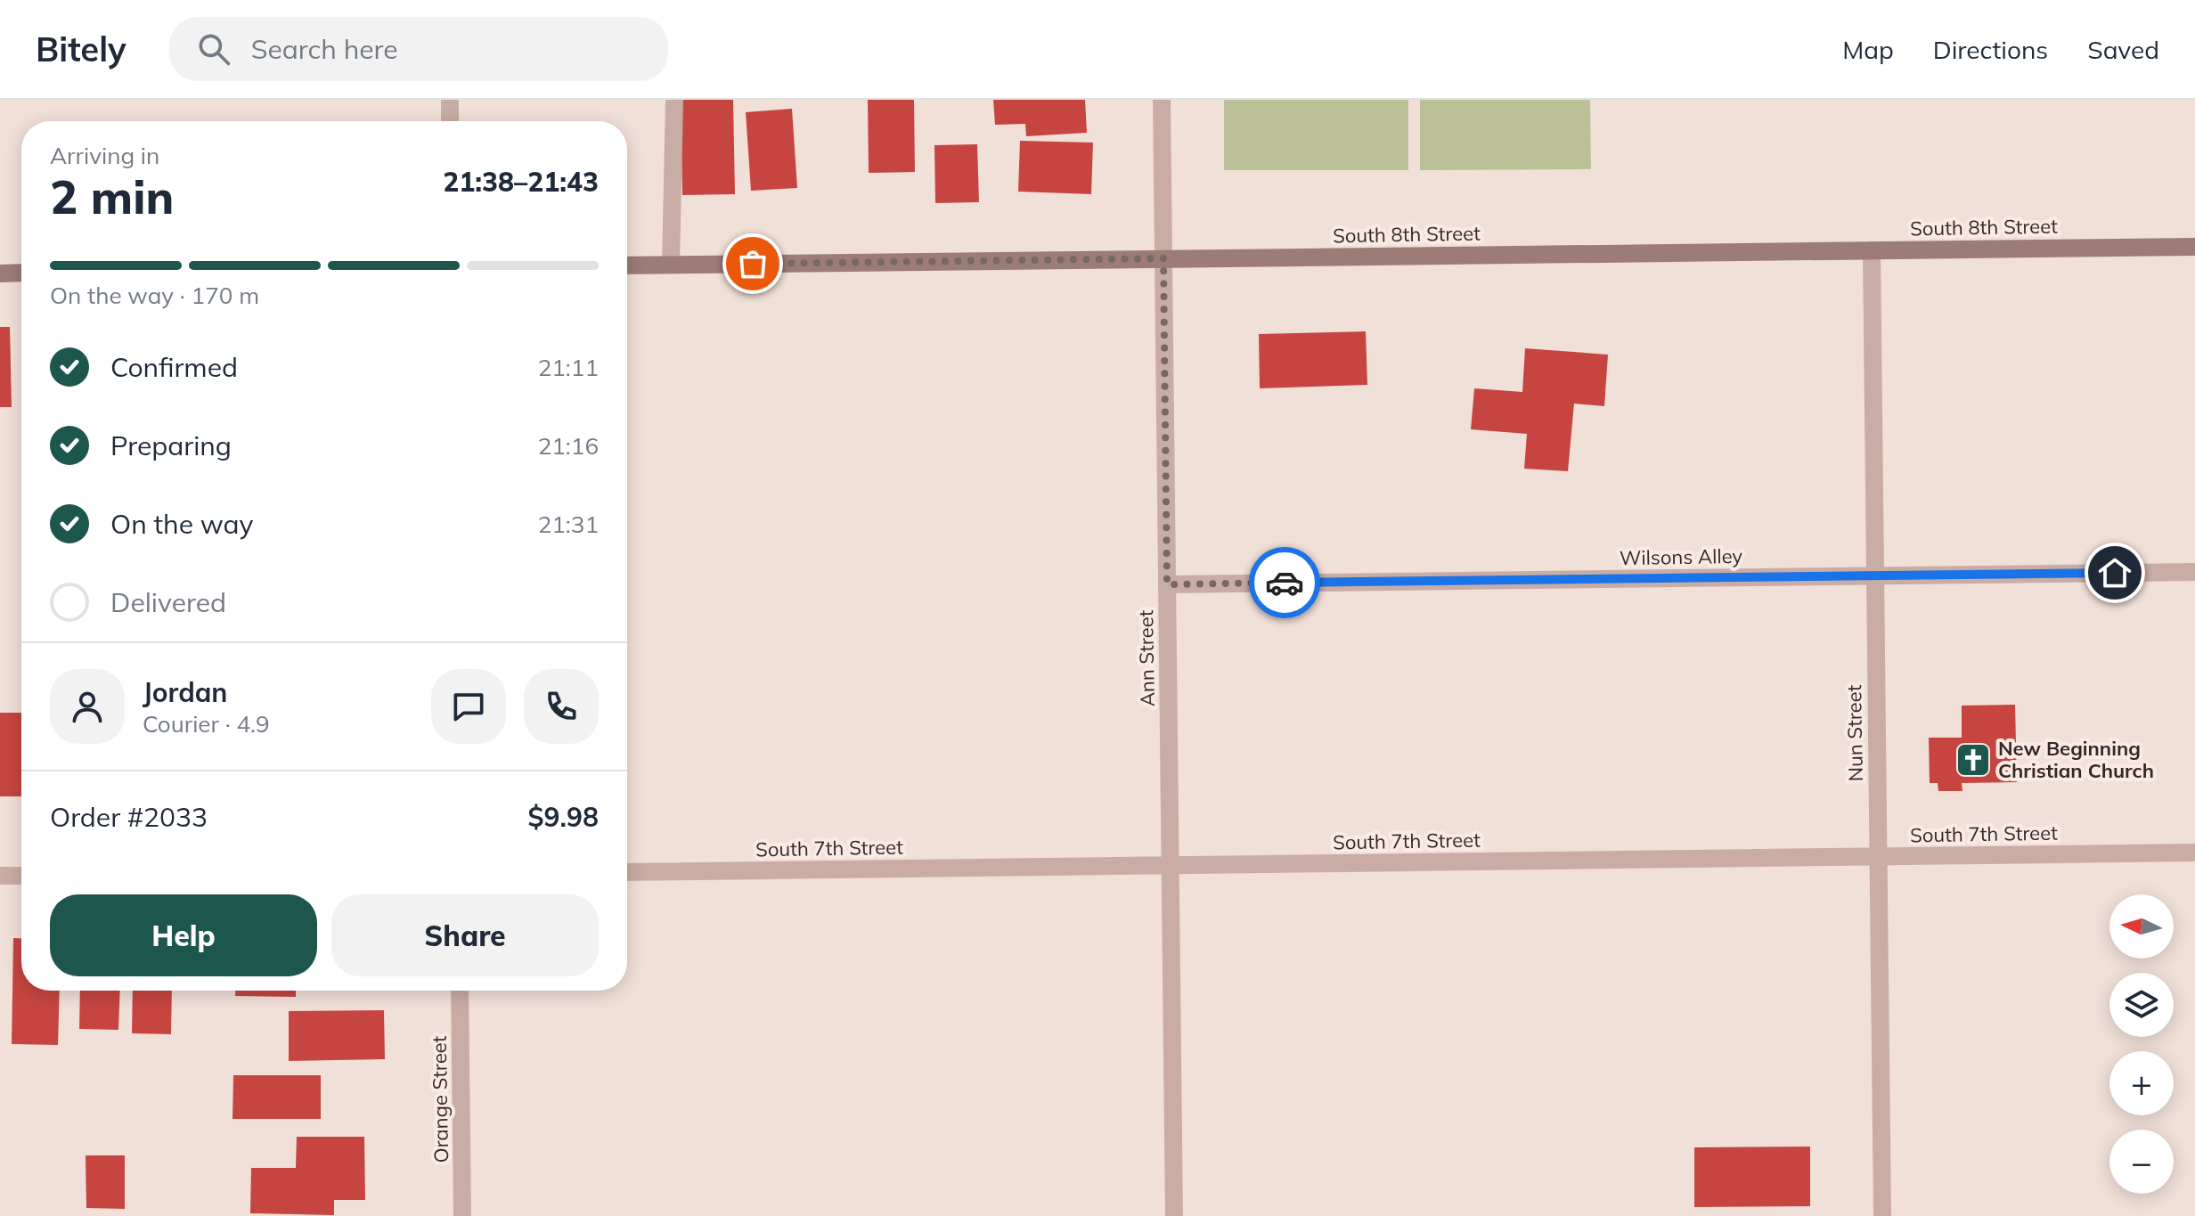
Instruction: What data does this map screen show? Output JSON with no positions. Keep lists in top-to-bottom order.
{
  "streets": {
    "street": [
      "South 8th Street",
      "Wilsons Alley",
      "Ann Street",
      "Nun Street",
      "South 7th Street",
      "Orange Street"
    ]
  },
  "crossings": [
    ["South 8th Street", "Ann Street"],
    ["South 8th Street", "Nun Street"],
    ["Wilsons Alley", "Ann Street"],
    ["Wilsons Alley", "Nun Street"],
    ["Ann Street", "South 7th Street"],
    ["Nun Street", "South 7th Street"]
  ],
  "places": {
    "church": ["New Beginning Christian Church"]
  },
  "north": "left",
  "page": {
    "header": "Bitely",
    "search": "Search here",
    "nav": ["Map", "Directions", "Saved"],
    "heading": ["2 min", "Arriving in", "21:38–21:43"],
    "panel": [
      "Jordan",
      "Courier · 4.9",
      "Order #2033",
      "$9.98"
    ],
    "bar": "On the way · 170 m",
    "list": [
      ["Confirmed", "21:11"],
      ["Preparing", "21:16"],
      ["On the way", "21:31"],
      "Delivered"
    ],
    "buttons": ["Help", "Share"],
    "map_buttons": ["+", "−"]
  }
}
